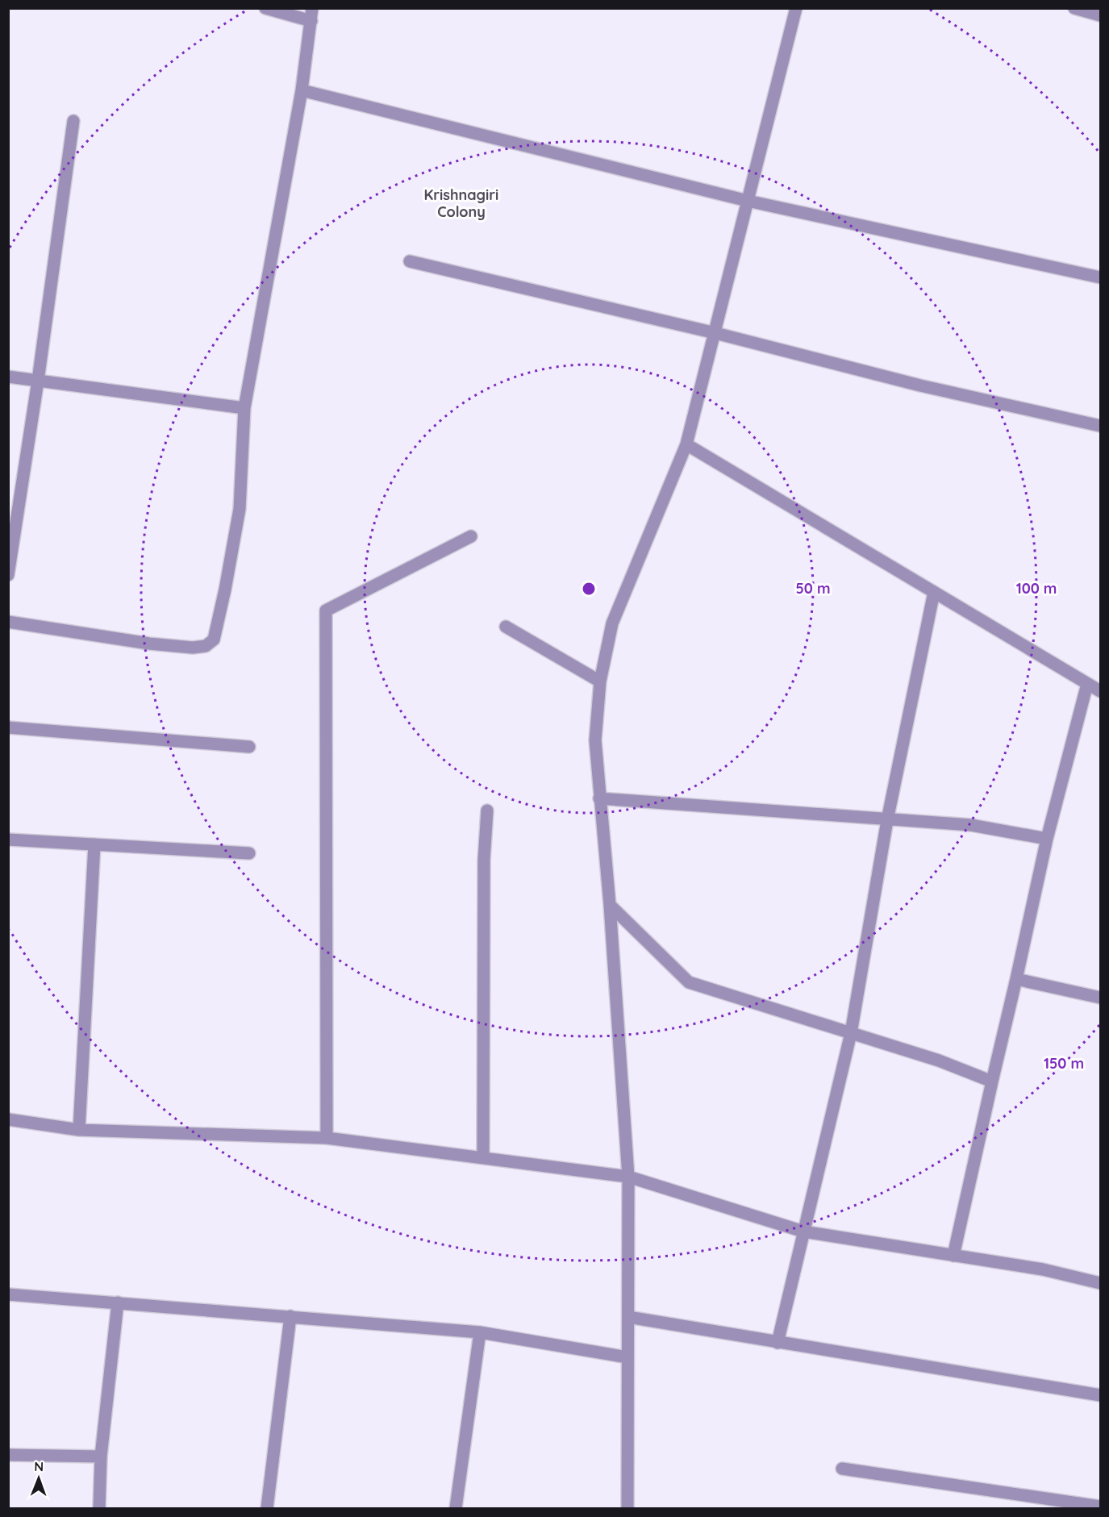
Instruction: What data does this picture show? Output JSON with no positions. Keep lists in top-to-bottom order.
{
  "districts": ["Krishnagiri Colony"],
  "north": "top",
  "rings": ["50 m", "100 m", "150 m"]
}
